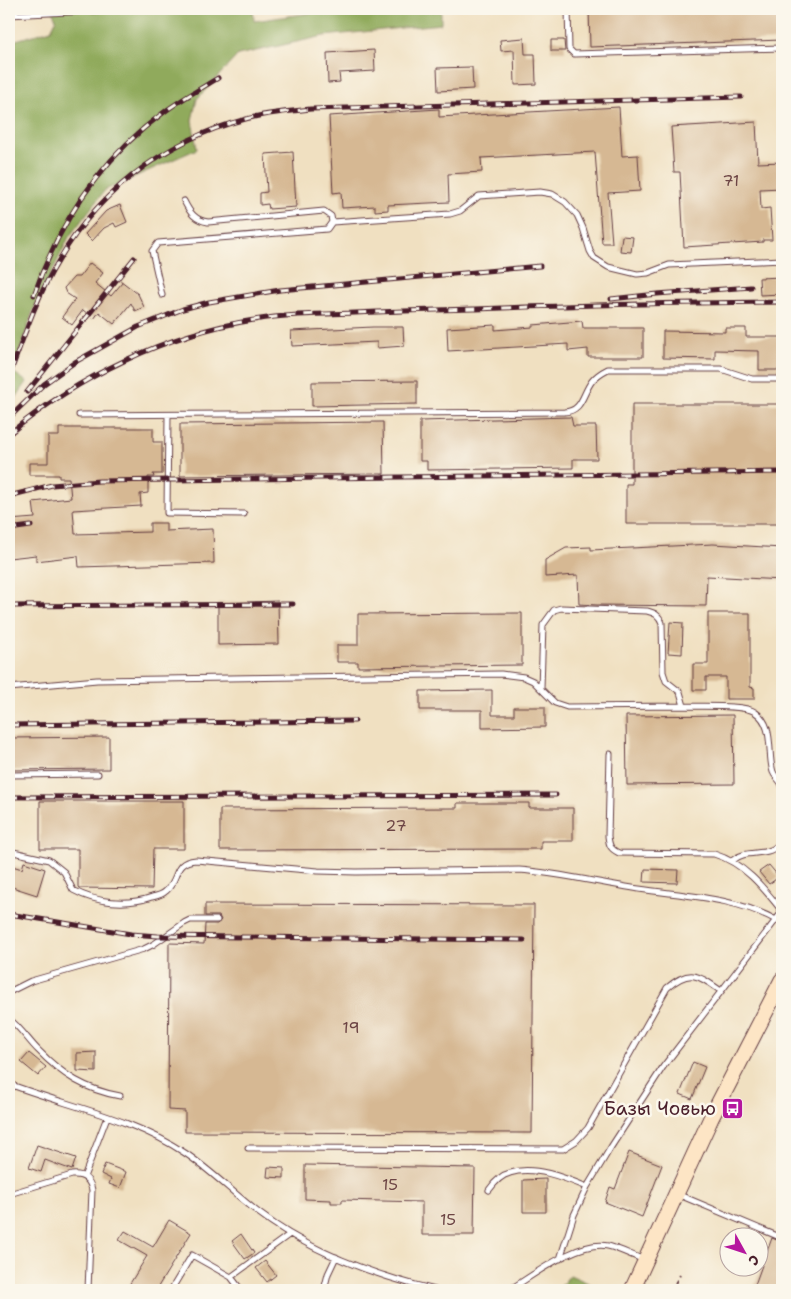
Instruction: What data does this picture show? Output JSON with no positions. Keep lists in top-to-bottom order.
{
  "places": {
    "bus stop": ["Базы Човью"]
  },
  "house_numbers": [
    "71",
    "27",
    "19",
    "15",
    "15"
  ],
  "north": "bottom right"
}
